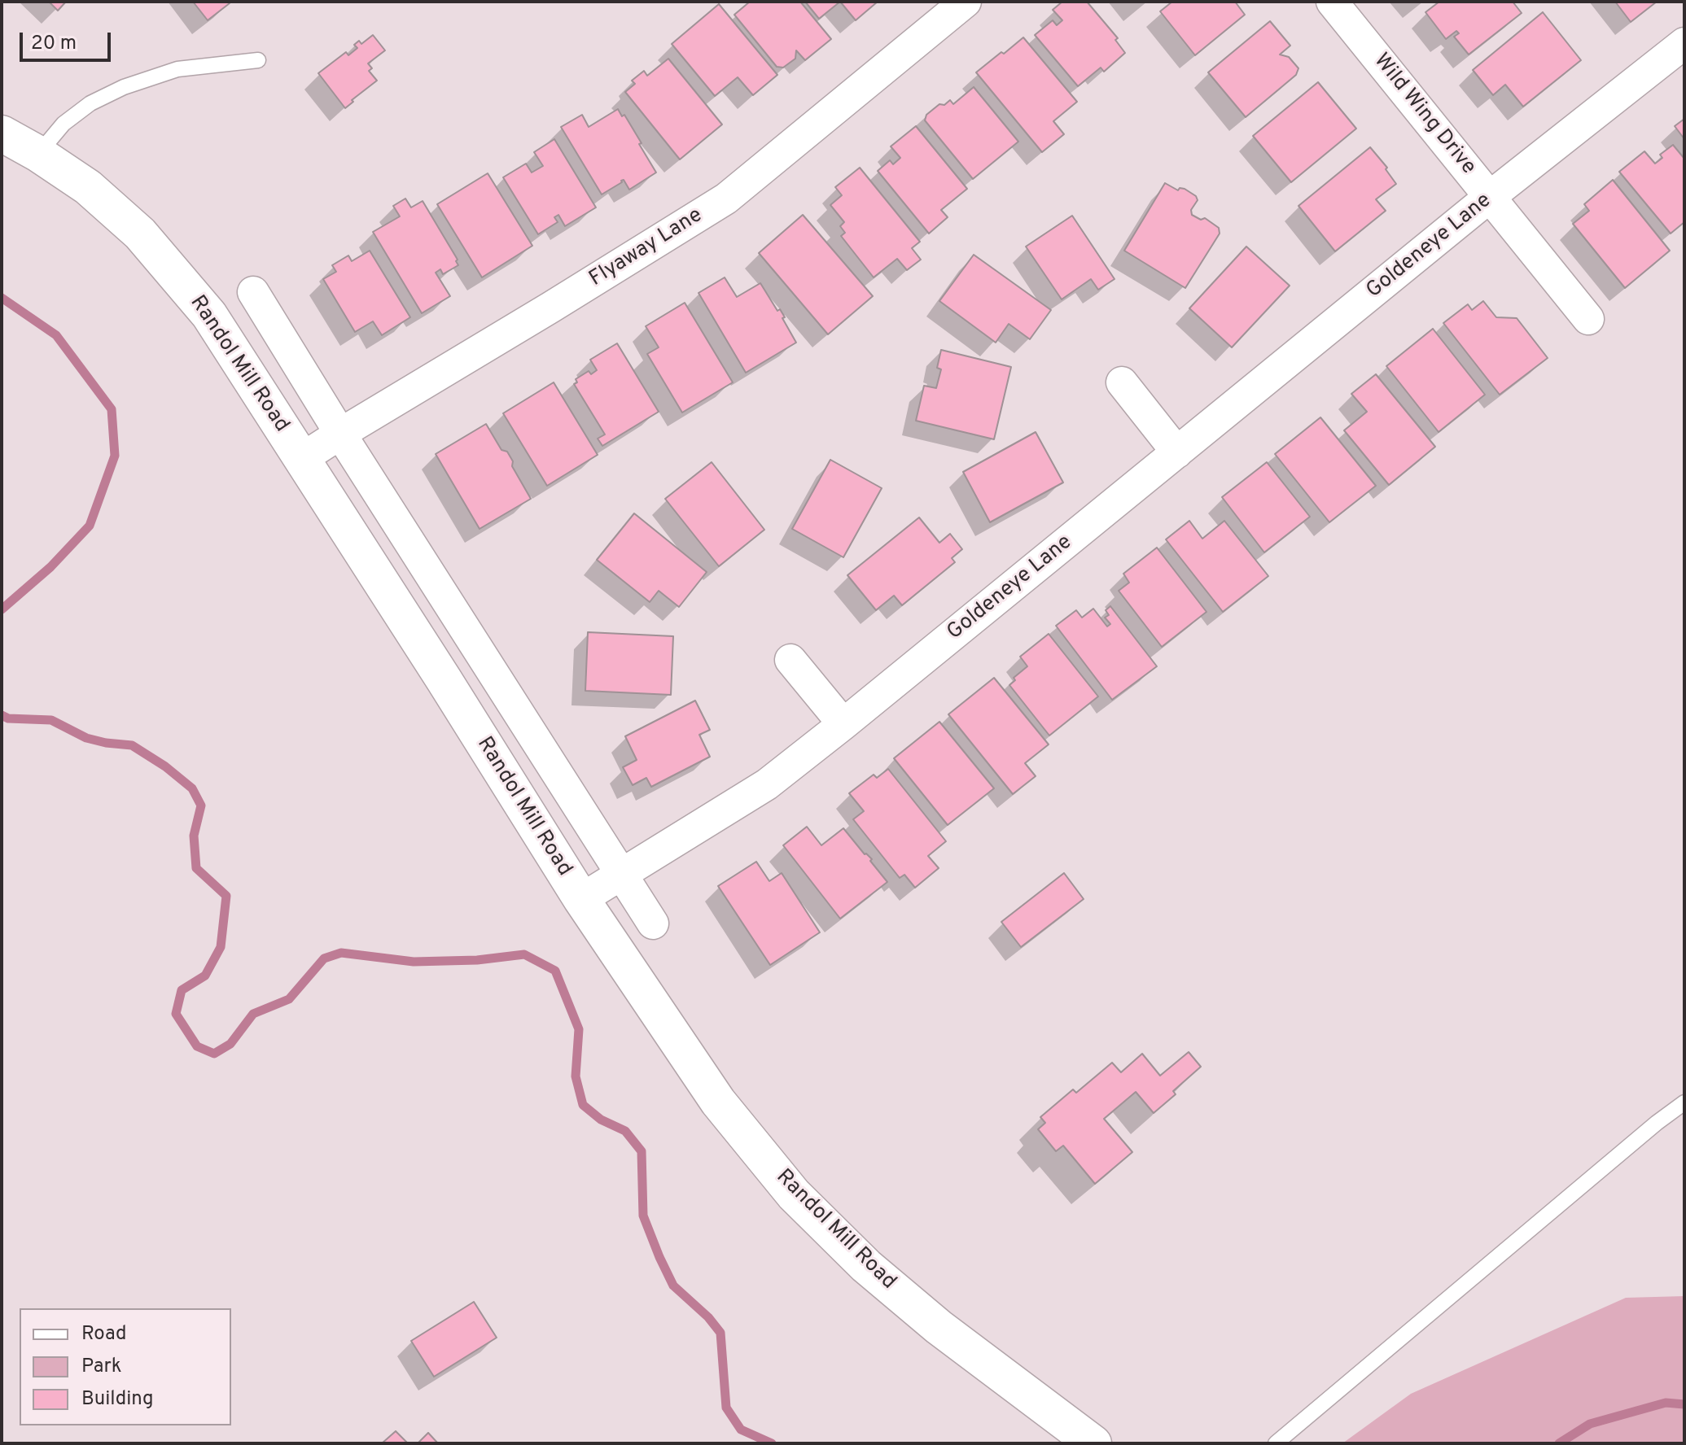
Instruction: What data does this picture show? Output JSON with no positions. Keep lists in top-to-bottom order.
{
  "streets": {
    "main road": ["Randol Mill Road"],
    "street": ["Wild Wing Drive", "Goldeneye Lane", "Flyaway Lane"]
  },
  "crossings": [
    ["Wild Wing Drive", "Goldeneye Lane"],
    ["Goldeneye Lane", "Randol Mill Road"],
    ["Flyaway Lane", "Randol Mill Road"]
  ],
  "legend": ["Road", "Park", "Building"],
  "scale_bar": "20 m"
}
